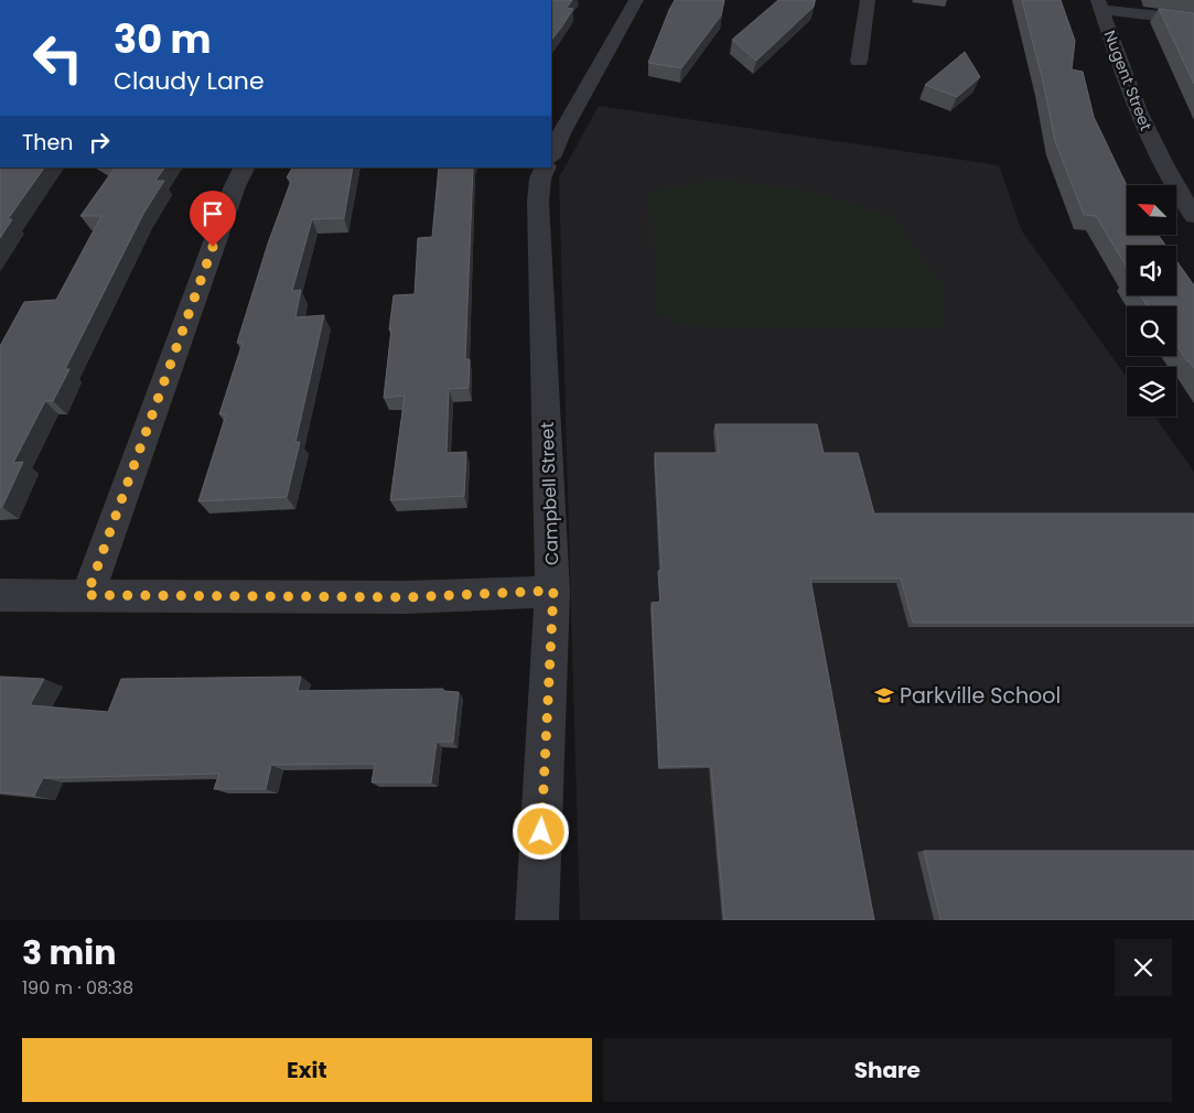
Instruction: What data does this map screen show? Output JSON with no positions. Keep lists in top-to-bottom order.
{
  "streets": {
    "street": ["Nugent Street", "Campbell Street"]
  },
  "places": {
    "school or university": ["Parkville School"]
  },
  "north": "top left",
  "page": {
    "turn": ["30 m", "Claudy Lane"],
    "then": "Then",
    "heading": ["3 min", "190 m · 08:38"],
    "buttons": ["Exit", "Share"]
  }
}
